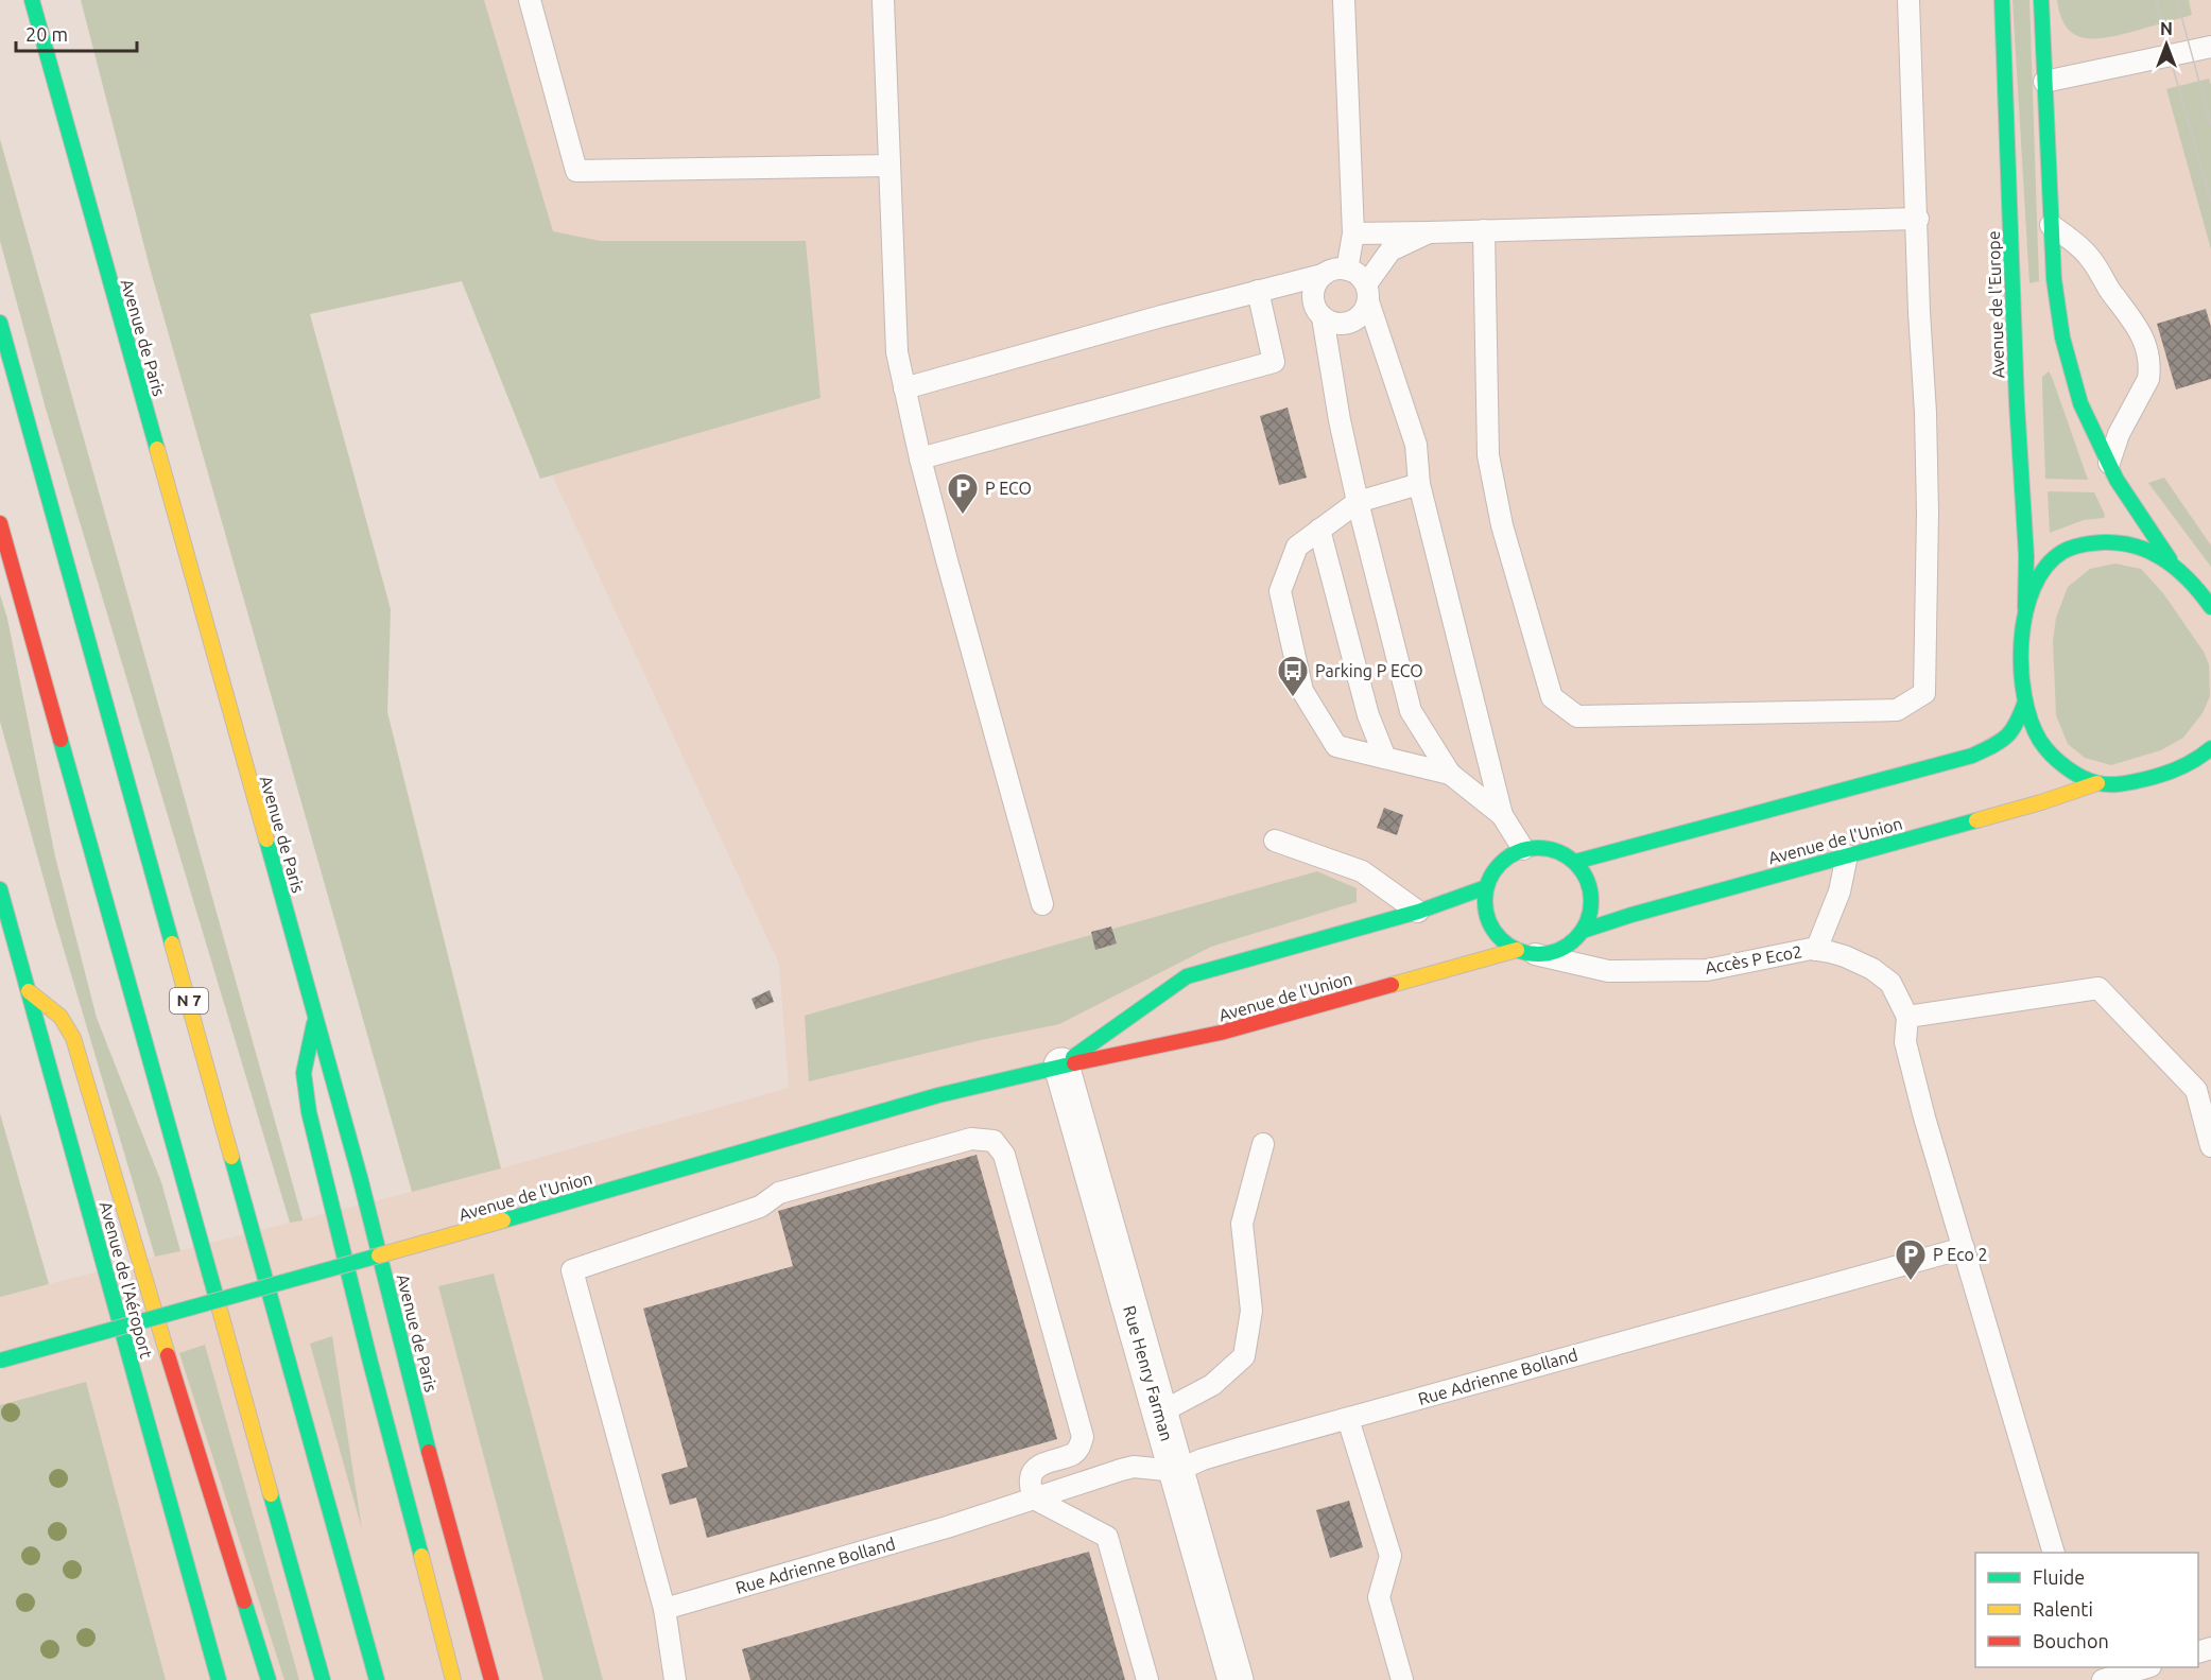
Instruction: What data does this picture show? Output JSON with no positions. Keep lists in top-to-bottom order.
{
  "streets": {
    "main road": [
      "Avenue de l'Europe",
      "Avenue de Paris",
      "Avenue de l'Union",
      "N 7",
      "Avenue de l'Aéroport"
    ],
    "street": ["Rue Henry Farman"],
    "lane": ["Accès P Eco2", "Rue Adrienne Bolland"]
  },
  "crossings": [
    ["Avenue de l'Union", "Accès P Eco2"],
    ["Avenue de l'Union", "Rue Henry Farman"],
    ["Rue Henry Farman", "Rue Adrienne Bolland"]
  ],
  "places": {
    "parking": ["P ECO", "P Eco 2"],
    "bus stop": ["Parking P ECO"]
  },
  "legend": ["Fluide", "Ralenti", "Bouchon"],
  "scale_bar": "20 m",
  "north": "top"
}
